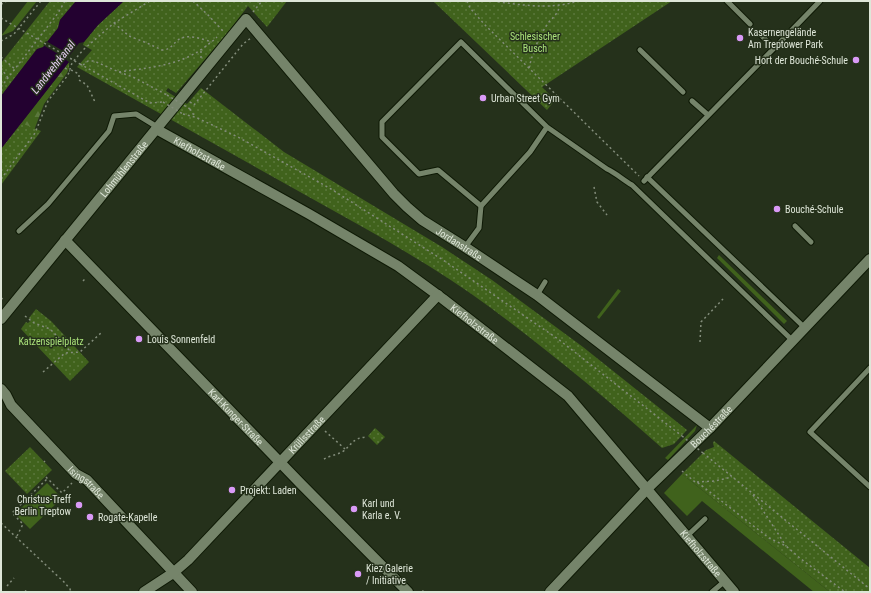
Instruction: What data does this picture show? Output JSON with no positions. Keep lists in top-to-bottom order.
{
  "streets": {
    "street": [
      "Kiefholzstraße",
      "Lohmühlenstraße",
      "Jordanstraße",
      "Karl-Kunger-Straße",
      "Bouchéstraße",
      "Krüllsstraße",
      "Isingstraße"
    ]
  },
  "crossings": [
    ["Kiefholzstraße", "Lohmühlenstraße"],
    ["Kiefholzstraße", "Bouchéstraße"],
    ["Kiefholzstraße", "Krüllsstraße"],
    ["Lohmühlenstraße", "Jordanstraße"],
    ["Lohmühlenstraße", "Karl-Kunger-Straße"],
    ["Jordanstraße", "Bouchéstraße"],
    ["Karl-Kunger-Straße", "Krüllsstraße"],
    ["Krüllsstraße", "Isingstraße"]
  ],
  "water": ["Landwehrkanal"],
  "parks": ["Schlesischer Busch", "Katzenspielplatz"],
  "places": [
    "Kasernengelände Am Treptower Park",
    "Hort der Bouché-Schule",
    "Urban Street Gym",
    "Bouché-Schule",
    "Louis Sonnenfeld",
    "Projekt: Laden",
    "Christus-Treff Berlin Treptow",
    "Karl und Karla e. V.",
    "Rogate-Kapelle",
    "Kiez Galerie / Initiative"
  ]
}
